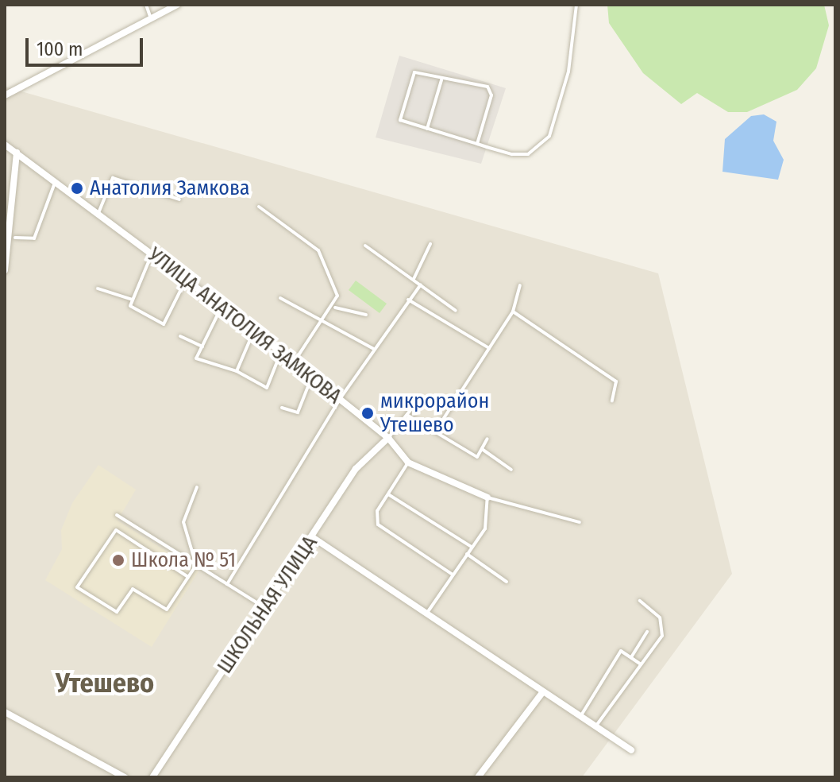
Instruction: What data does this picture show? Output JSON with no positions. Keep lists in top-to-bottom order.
{
  "streets": {
    "street": ["УЛИЦА АНАТОЛИЯ ЗАМКОВА", "ШКОЛЬНАЯ УЛИЦА"]
  },
  "crossings": [
    ["УЛИЦА АНАТОЛИЯ ЗАМКОВА", "ШКОЛЬНАЯ УЛИЦА"]
  ],
  "districts": ["Утешево"],
  "places": ["Анатолия Замкова", "микрорайон Утешево", "Школа № 51"],
  "scale_bar": "100 m"
}
